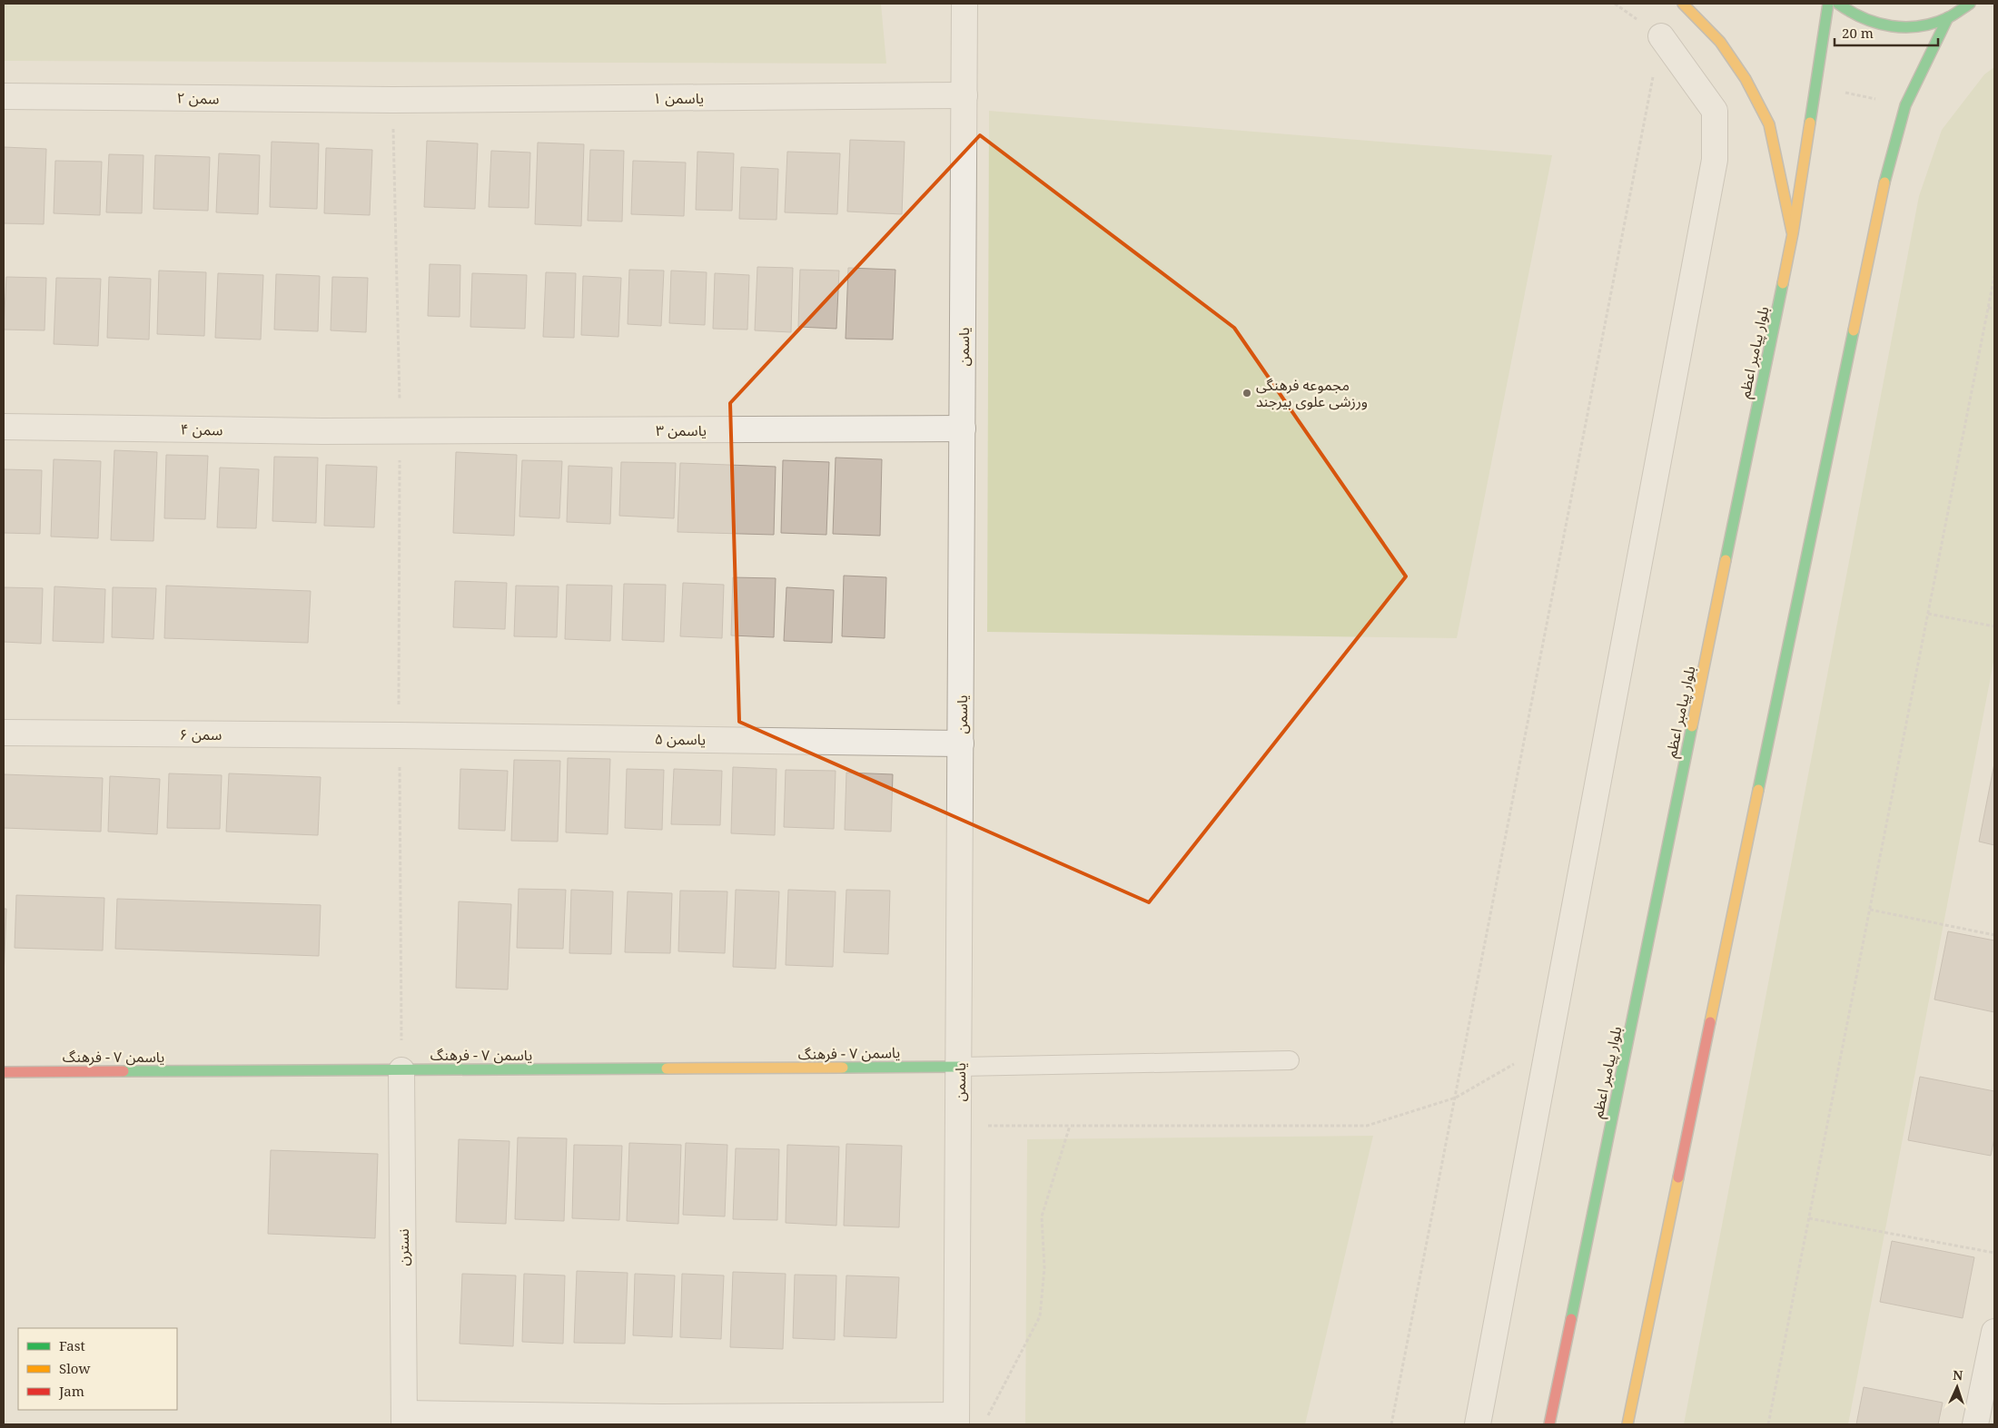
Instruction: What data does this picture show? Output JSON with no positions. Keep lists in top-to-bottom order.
{
  "streets": {
    "main road": ["بلوار پیامبر اعظم", "یاسمن ۷ - فرهنگ"],
    "street": [
      "سمن ۲",
      "یاسمن ۱",
      "یاسمن",
      "سمن ۴",
      "یاسمن ۳",
      "سمن ۶",
      "یاسمن ۵",
      "نسترن"
    ]
  },
  "crossings": [
    ["سمن ۲", "یاسمن ۱"],
    ["یاسمن ۱", "یاسمن"],
    ["یاسمن", "یاسمن ۳"],
    ["یاسمن", "یاسمن ۵"],
    ["یاسمن", "یاسمن ۷ - فرهنگ"],
    ["سمن ۴", "یاسمن ۳"],
    ["سمن ۶", "یاسمن ۵"],
    ["یاسمن ۷ - فرهنگ", "نسترن"]
  ],
  "places": ["مجموعه فرهنگی ورزشی علوی بیرجند"],
  "legend": ["Fast", "Slow", "Jam"],
  "scale_bar": "20 m",
  "north": "top"
}
